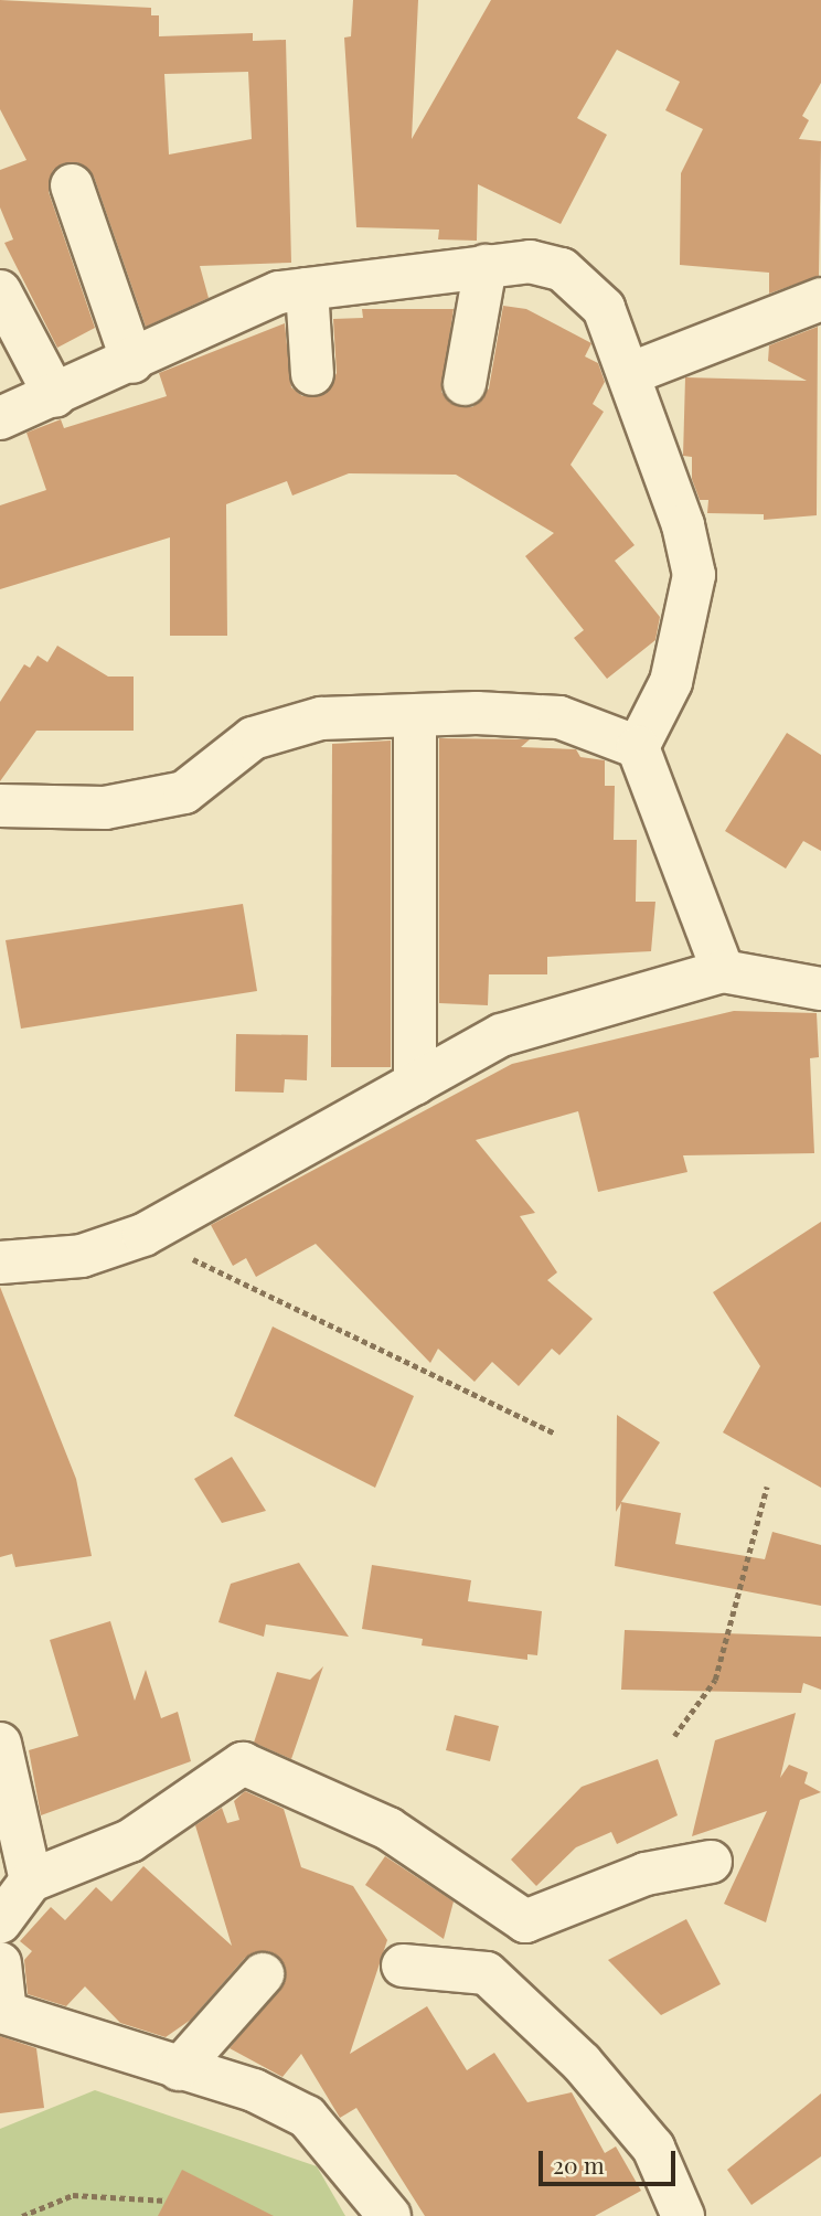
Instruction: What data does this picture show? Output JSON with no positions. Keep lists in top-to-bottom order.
{
  "scale_bar": "20 m"
}
